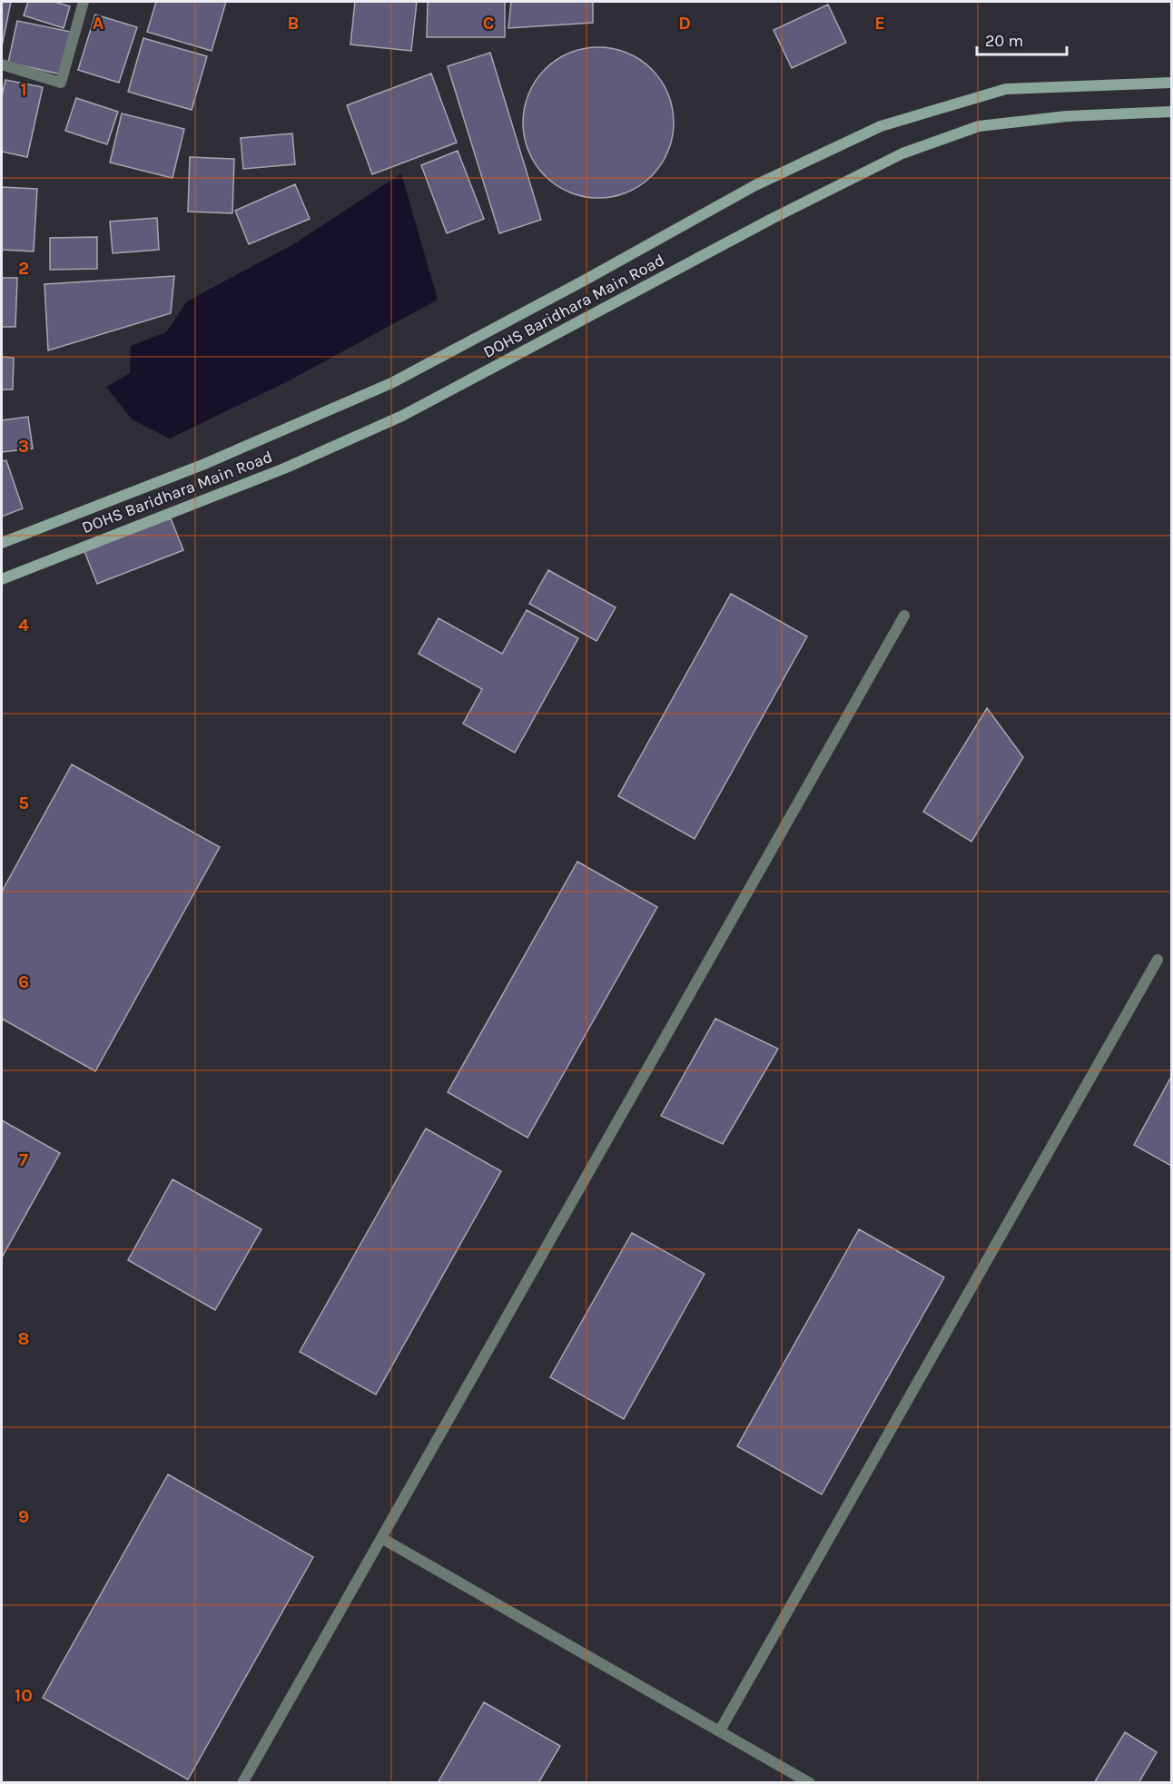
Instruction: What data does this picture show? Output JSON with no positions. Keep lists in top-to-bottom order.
{
  "streets": {
    "street": ["DOHS Baridhara Main Road"]
  },
  "scale_bar": "20 m",
  "grid": {
    "columns": [
      "A",
      "B",
      "C",
      "D",
      "E"
    ],
    "rows": [
      "1",
      "2",
      "3",
      "4",
      "5",
      "6",
      "7",
      "8",
      "9",
      "10"
    ]
  }
}
